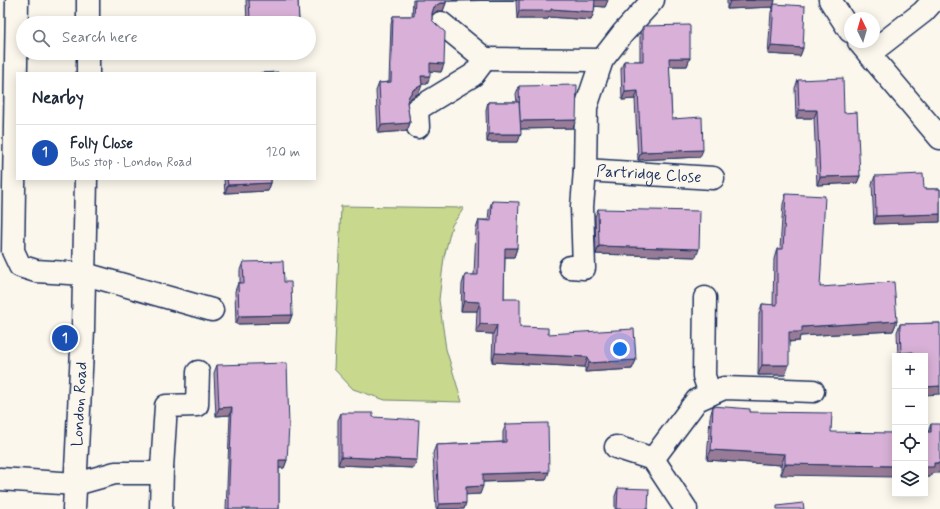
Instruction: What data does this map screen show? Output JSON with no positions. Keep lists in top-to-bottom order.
{
  "streets": {
    "street": ["Partridge Close", "London Road"]
  },
  "north": "top",
  "page": {
    "search": "Search here",
    "heading": "Nearby",
    "list": [
      {
        "mark": "1",
        "name": "Folly Close",
        "note": "Bus stop · London Road",
        "value": "120 m"
      }
    ],
    "pins": "1",
    "map_buttons": ["+", "−"]
  }
}
